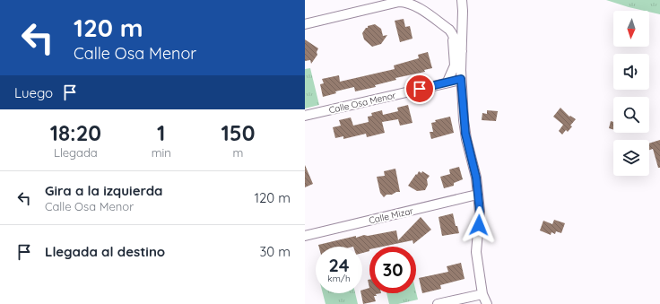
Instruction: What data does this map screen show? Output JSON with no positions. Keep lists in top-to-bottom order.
{
  "streets": {
    "street": ["Calle Osa Menor", "Calle Mizar"]
  },
  "north": "bottom",
  "page": {
    "turn": ["120 m", "Calle Osa Menor"],
    "then": "Luego",
    "eta": [
      "18:20",
      "Llegada",
      "1",
      "min",
      "150",
      "m"
    ],
    "list": [
      {
        "name": "Gira a la izquierda",
        "note": "Calle Osa Menor",
        "value": "120 m"
      },
      {
        "name": "Llegada al destino",
        "value": "30 m"
      }
    ],
    "speed": "24 km/h",
    "limit": "30"
  }
}
